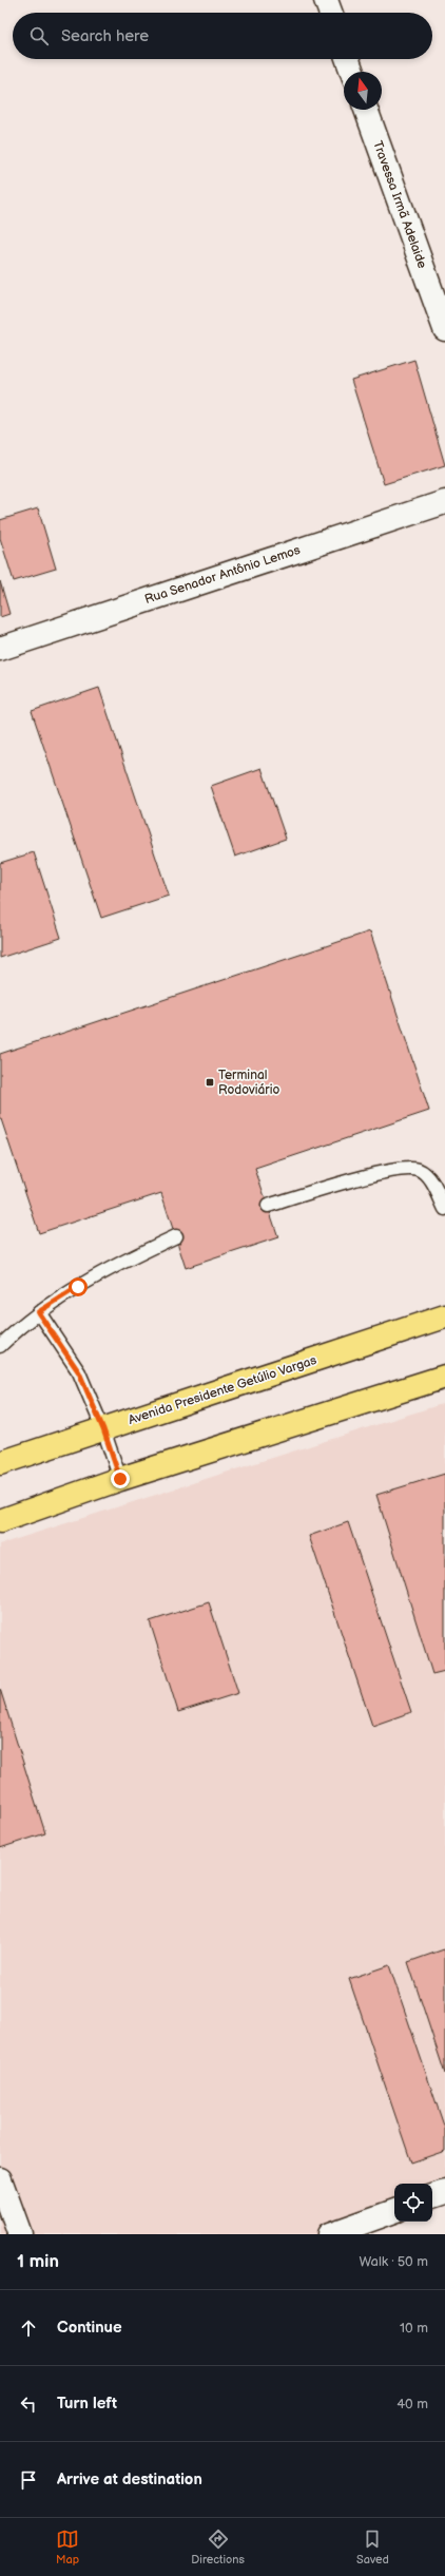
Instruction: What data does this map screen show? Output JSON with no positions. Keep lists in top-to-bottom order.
{
  "streets": {
    "highway": ["Avenida Presidente Getúlio Vargas"],
    "street": ["Travessa Irmã Adelaide", "Rua Senador Antônio Lemos"]
  },
  "places": {
    "transit": ["Terminal Rodoviário"]
  },
  "north": "top",
  "page": {
    "search": "Search here",
    "heading": ["1 min", "Walk · 50 m"],
    "list": [
      ["Continue", "10 m"],
      ["Turn left", "40 m"],
      "Arrive at destination"
    ],
    "nav": ["Map", "Directions", "Saved"]
  }
}
